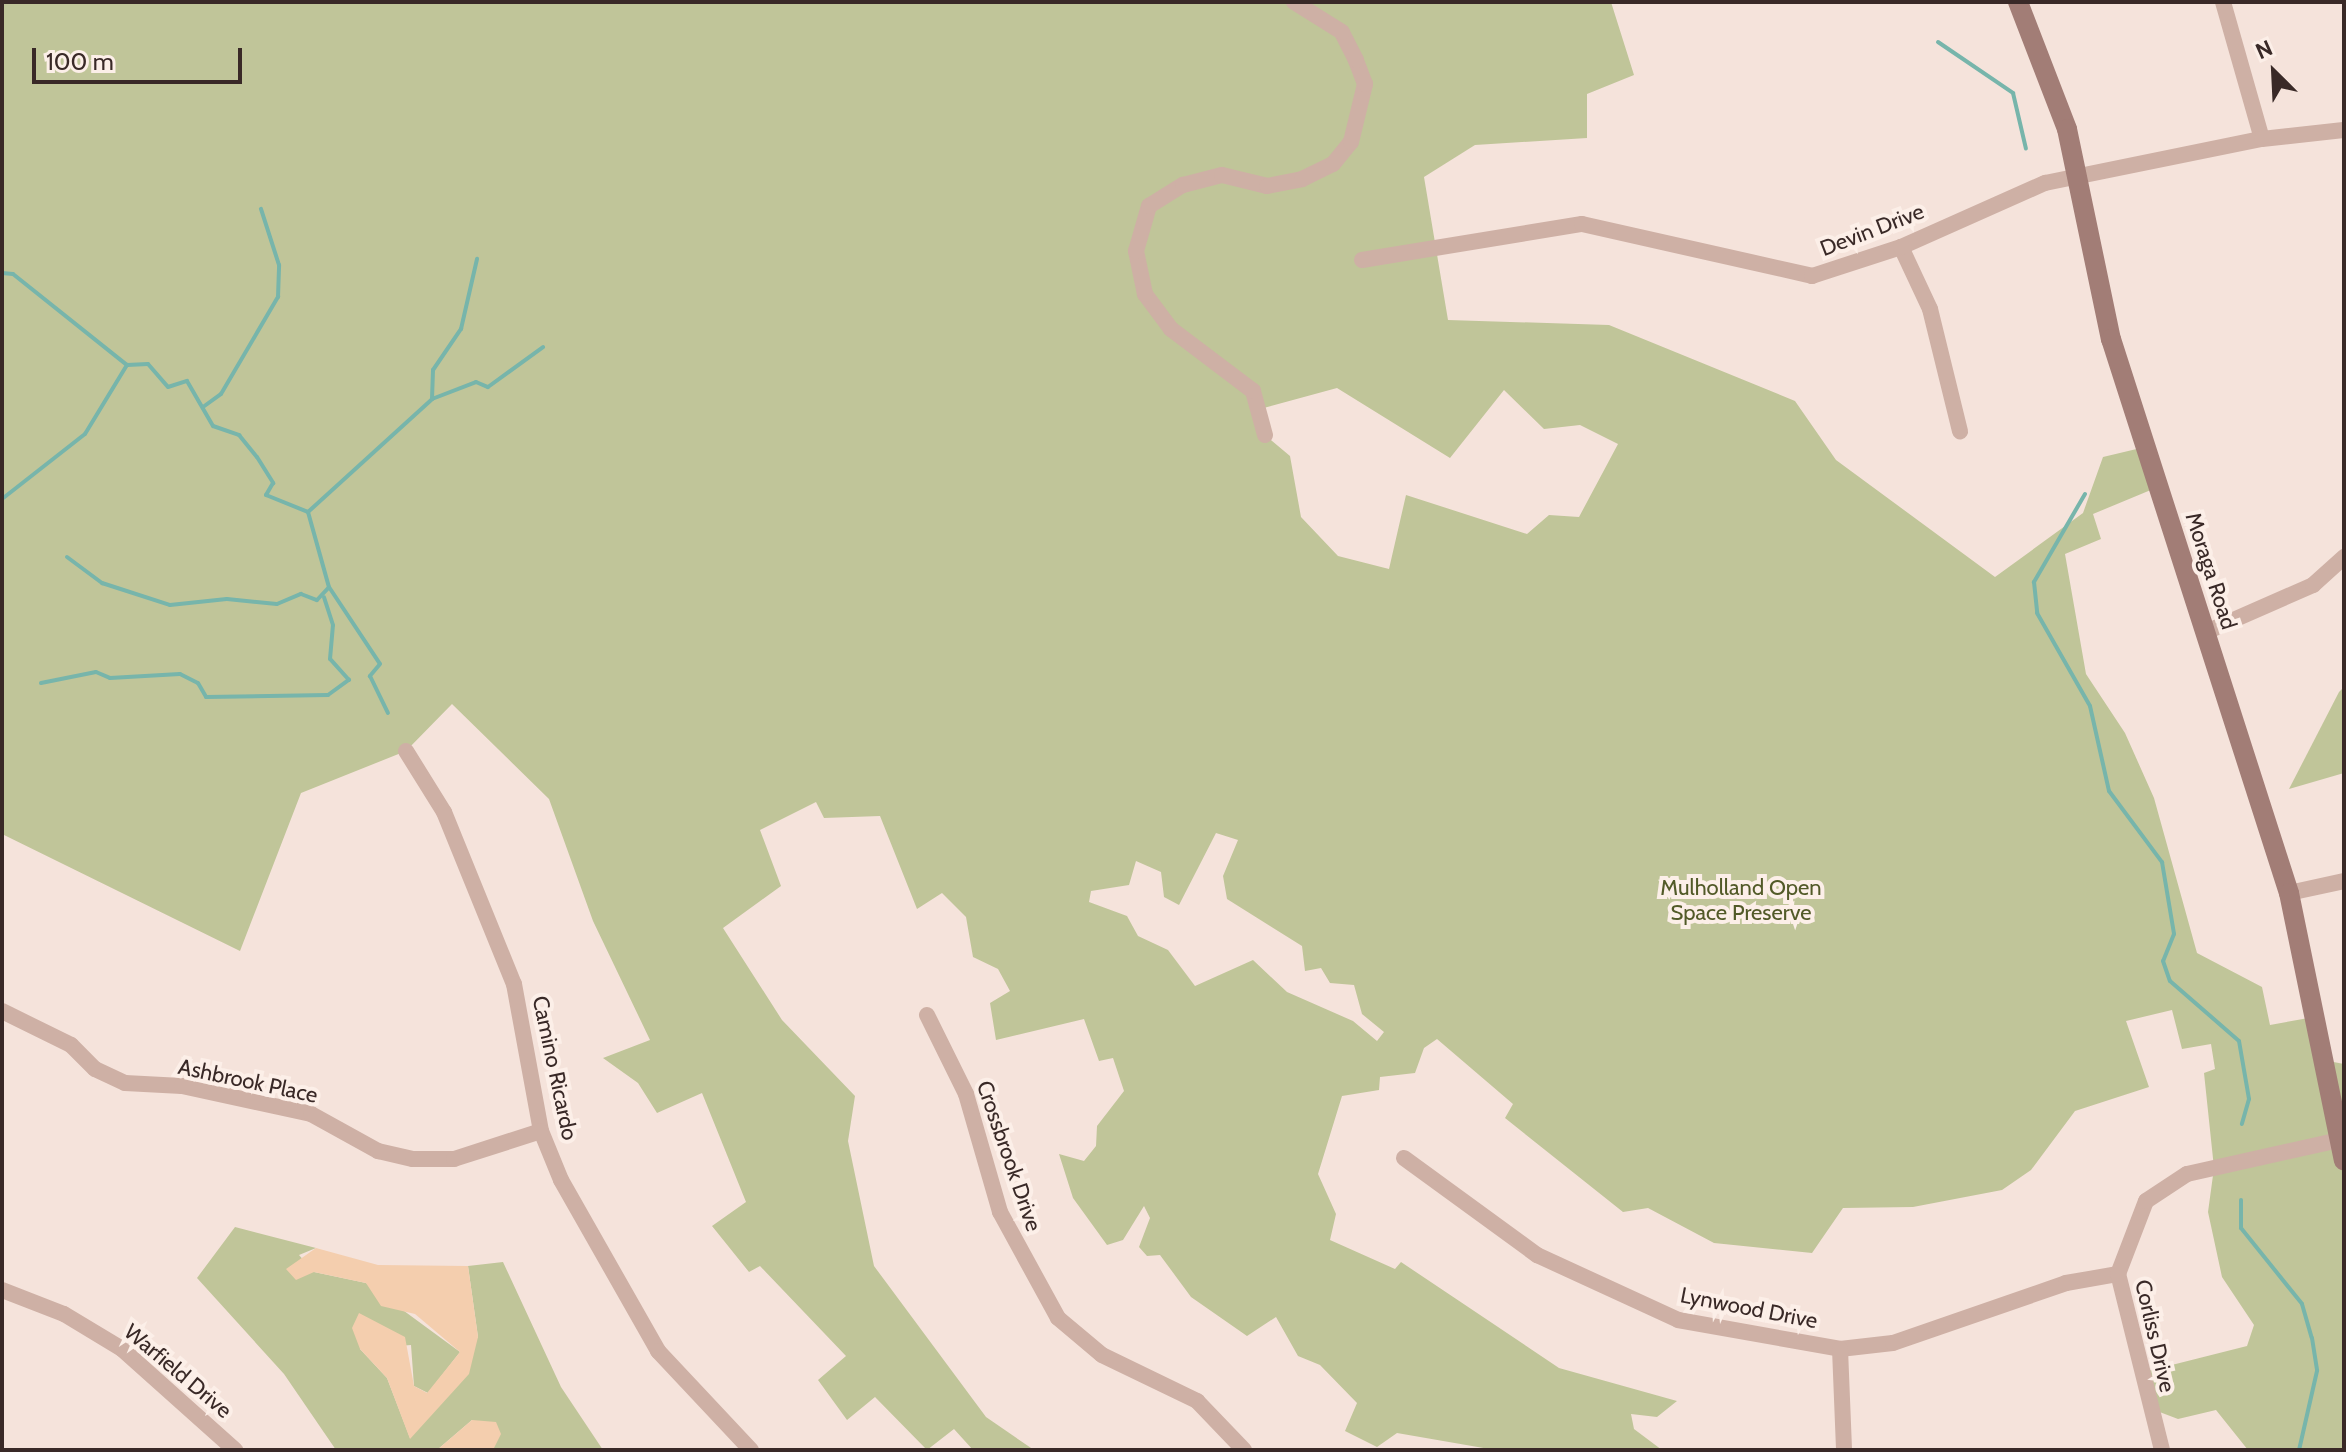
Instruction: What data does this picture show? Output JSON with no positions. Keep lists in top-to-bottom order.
{
  "streets": {
    "main road": ["Moraga Road"],
    "street": [
      "Devin Drive",
      "Camino Ricardo",
      "Ashbrook Place",
      "Crossbrook Drive",
      "Lynwood Drive",
      "Corliss Drive",
      "Warfield Drive"
    ]
  },
  "crossings": [
    ["Devin Drive", "Moraga Road"],
    ["Moraga Road", "Corliss Drive"],
    ["Camino Ricardo", "Ashbrook Place"],
    ["Lynwood Drive", "Corliss Drive"]
  ],
  "parks": ["Mulholland Open Space Preserve"],
  "scale_bar": "100 m",
  "north": "top left"
}
